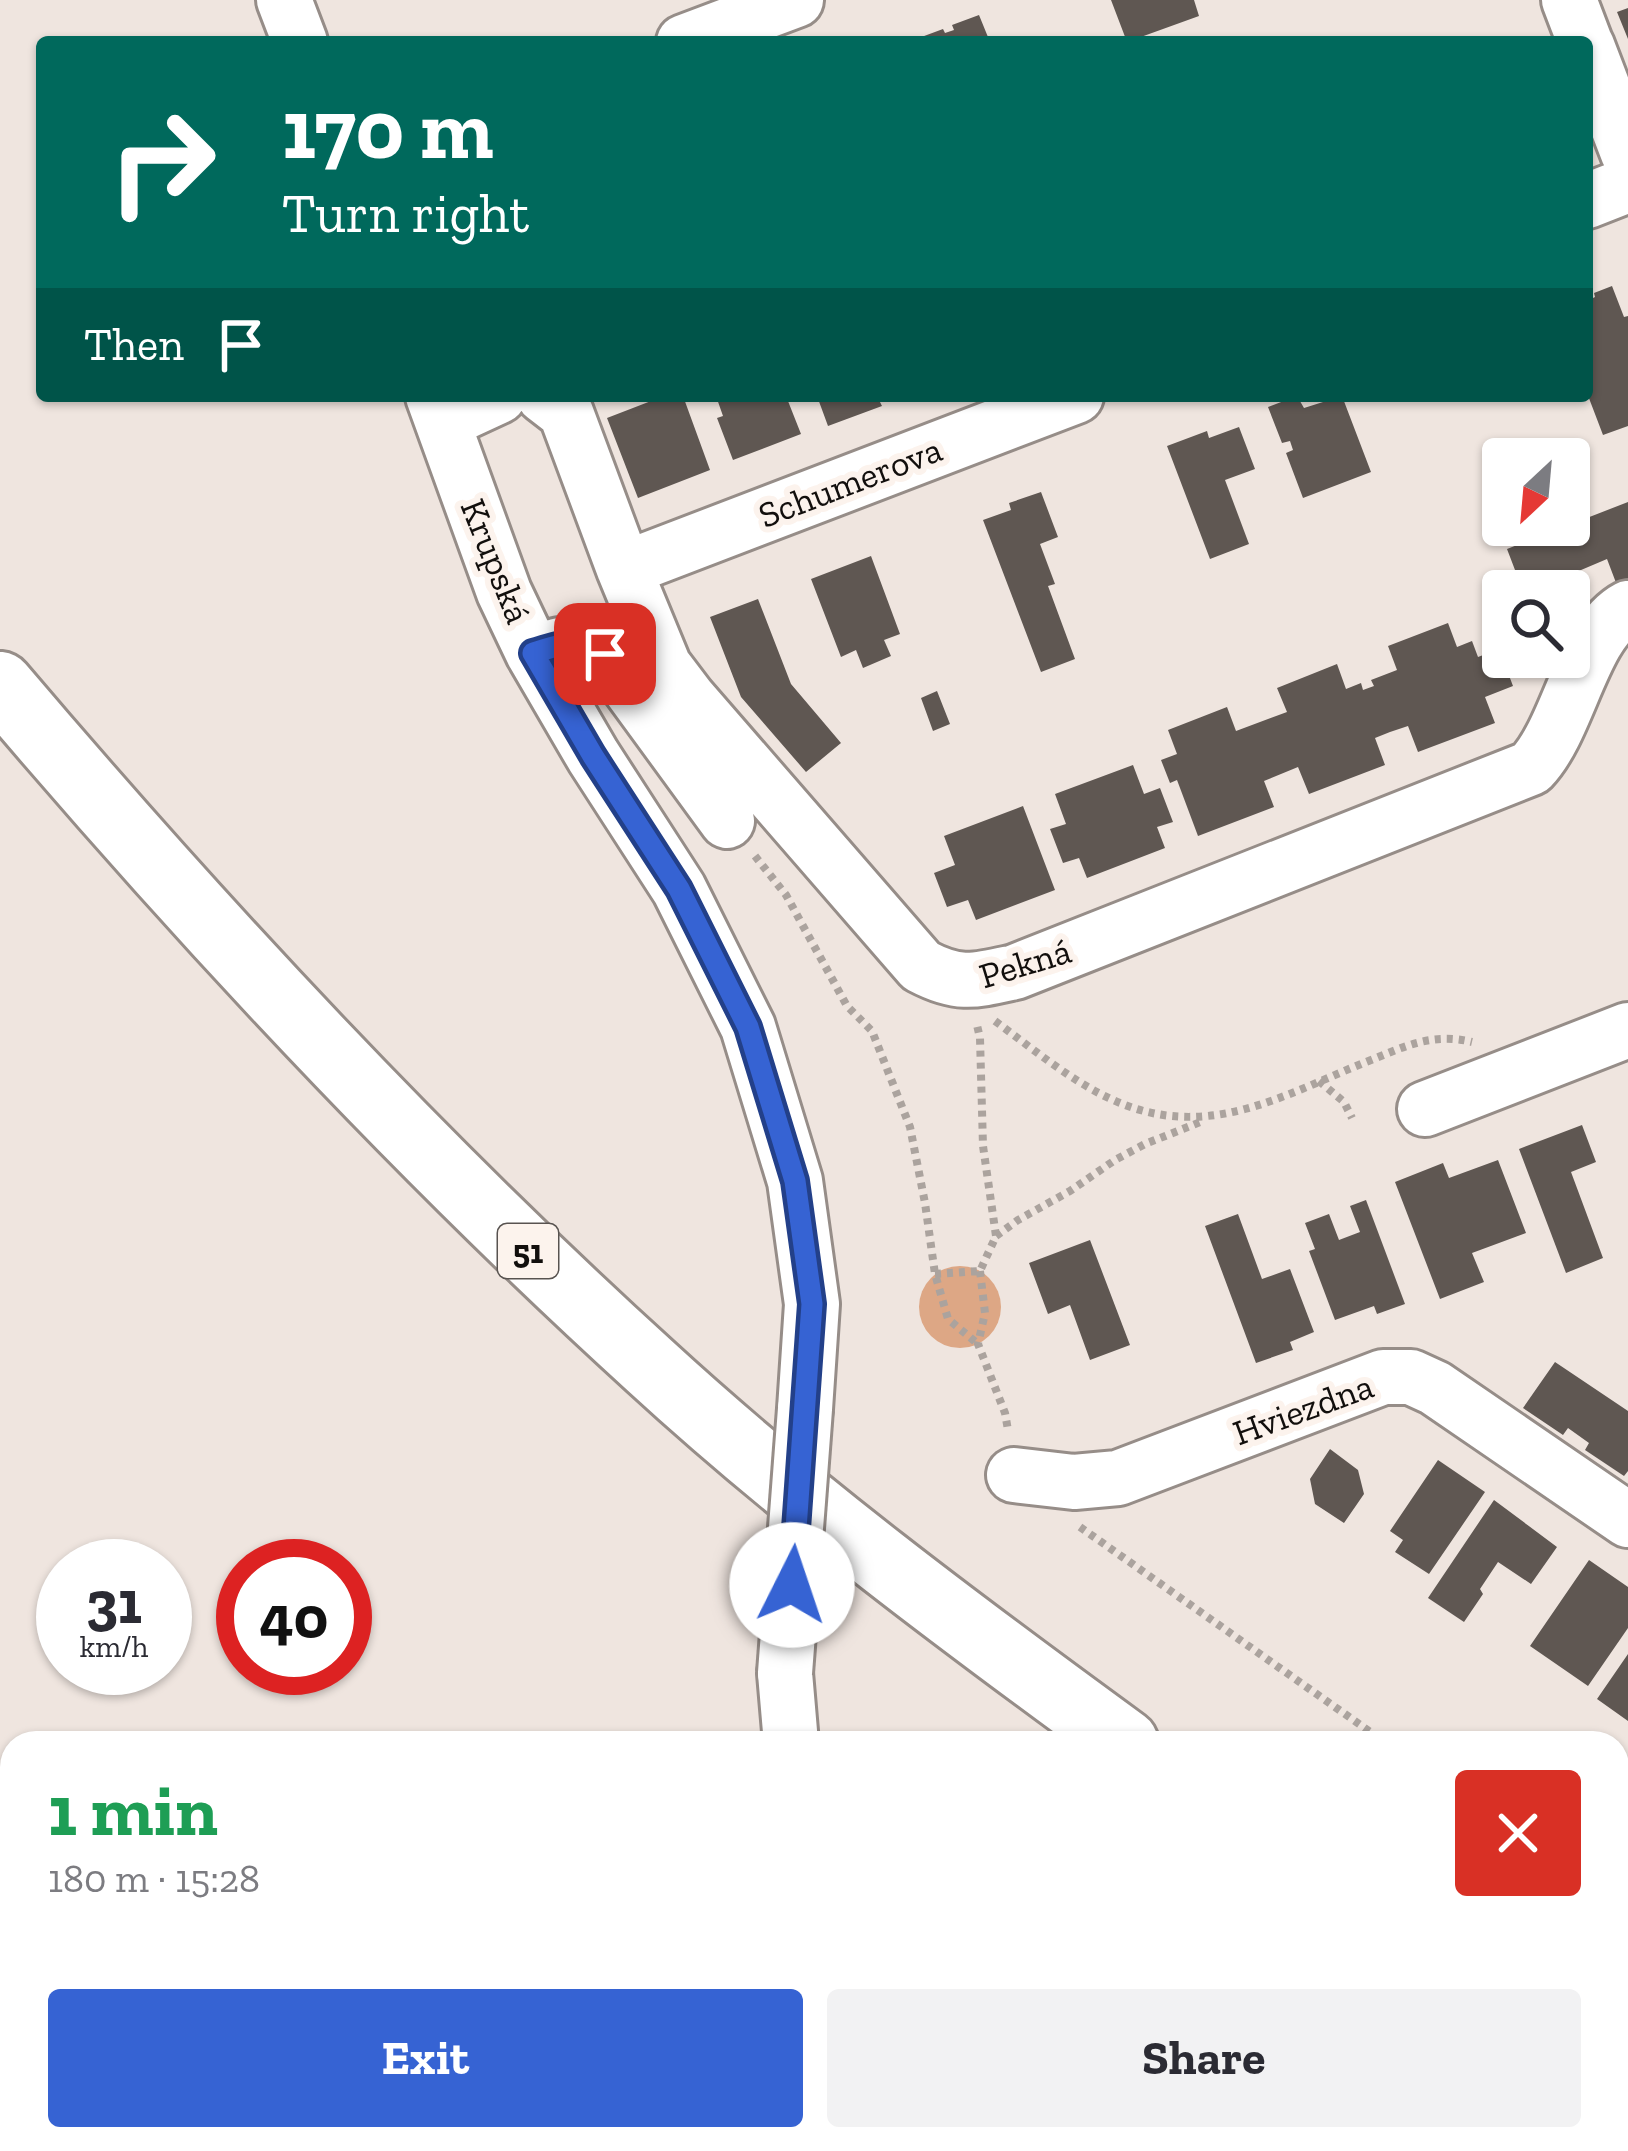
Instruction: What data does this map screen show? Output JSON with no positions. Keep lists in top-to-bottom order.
{
  "streets": {
    "main road": ["51"],
    "street": [
      "Schumerova",
      "Krupská",
      "Pekná",
      "Hviezdna"
    ]
  },
  "crossings": [
    ["Schumerova", "Pekná"]
  ],
  "north": "bottom left",
  "page": {
    "turn": ["170 m", "Turn right"],
    "then": "Then",
    "speed": "31 km/h",
    "limit": "40",
    "heading": ["1 min", "180 m · 15:28"],
    "buttons": ["Exit", "Share"]
  }
}
